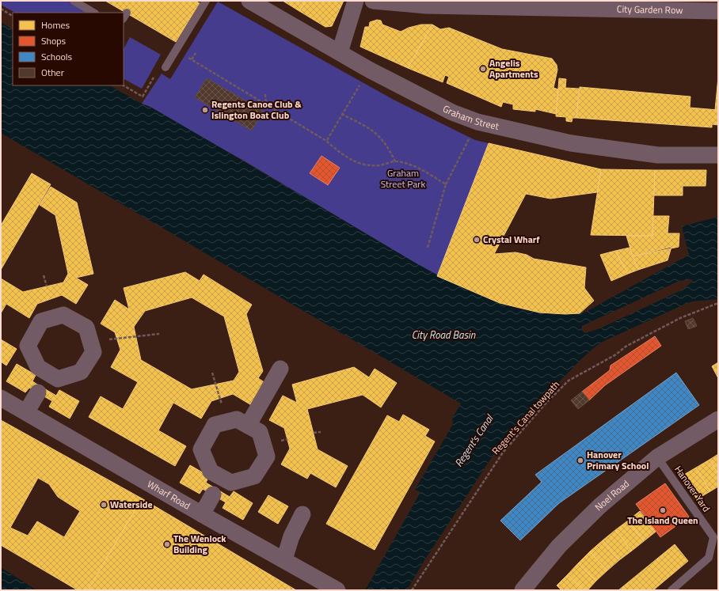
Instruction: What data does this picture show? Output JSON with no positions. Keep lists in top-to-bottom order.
{
  "streets": {
    "street": [
      "City Garden Row",
      "Graham Street",
      "Wharf Road",
      "Noel Road"
    ],
    "lane": ["Hanover Yard"],
    "path": ["Regent's Canal towpath"]
  },
  "crossings": [
    ["Hanover Yard", "Noel Road"]
  ],
  "water": ["City Road Basin", "Regent's Canal"],
  "parks": ["Graham Street Park"],
  "places": [
    "Angelis Apartments",
    "Regents Canoe Club & Islington Boat Club",
    "Crystal Wharf",
    "Hanover Primary School",
    "Waterside",
    "The Island Queen",
    "The Wenlock Building"
  ],
  "legend": [
    "Homes",
    "Shops",
    "Schools",
    "Other"
  ]
}
